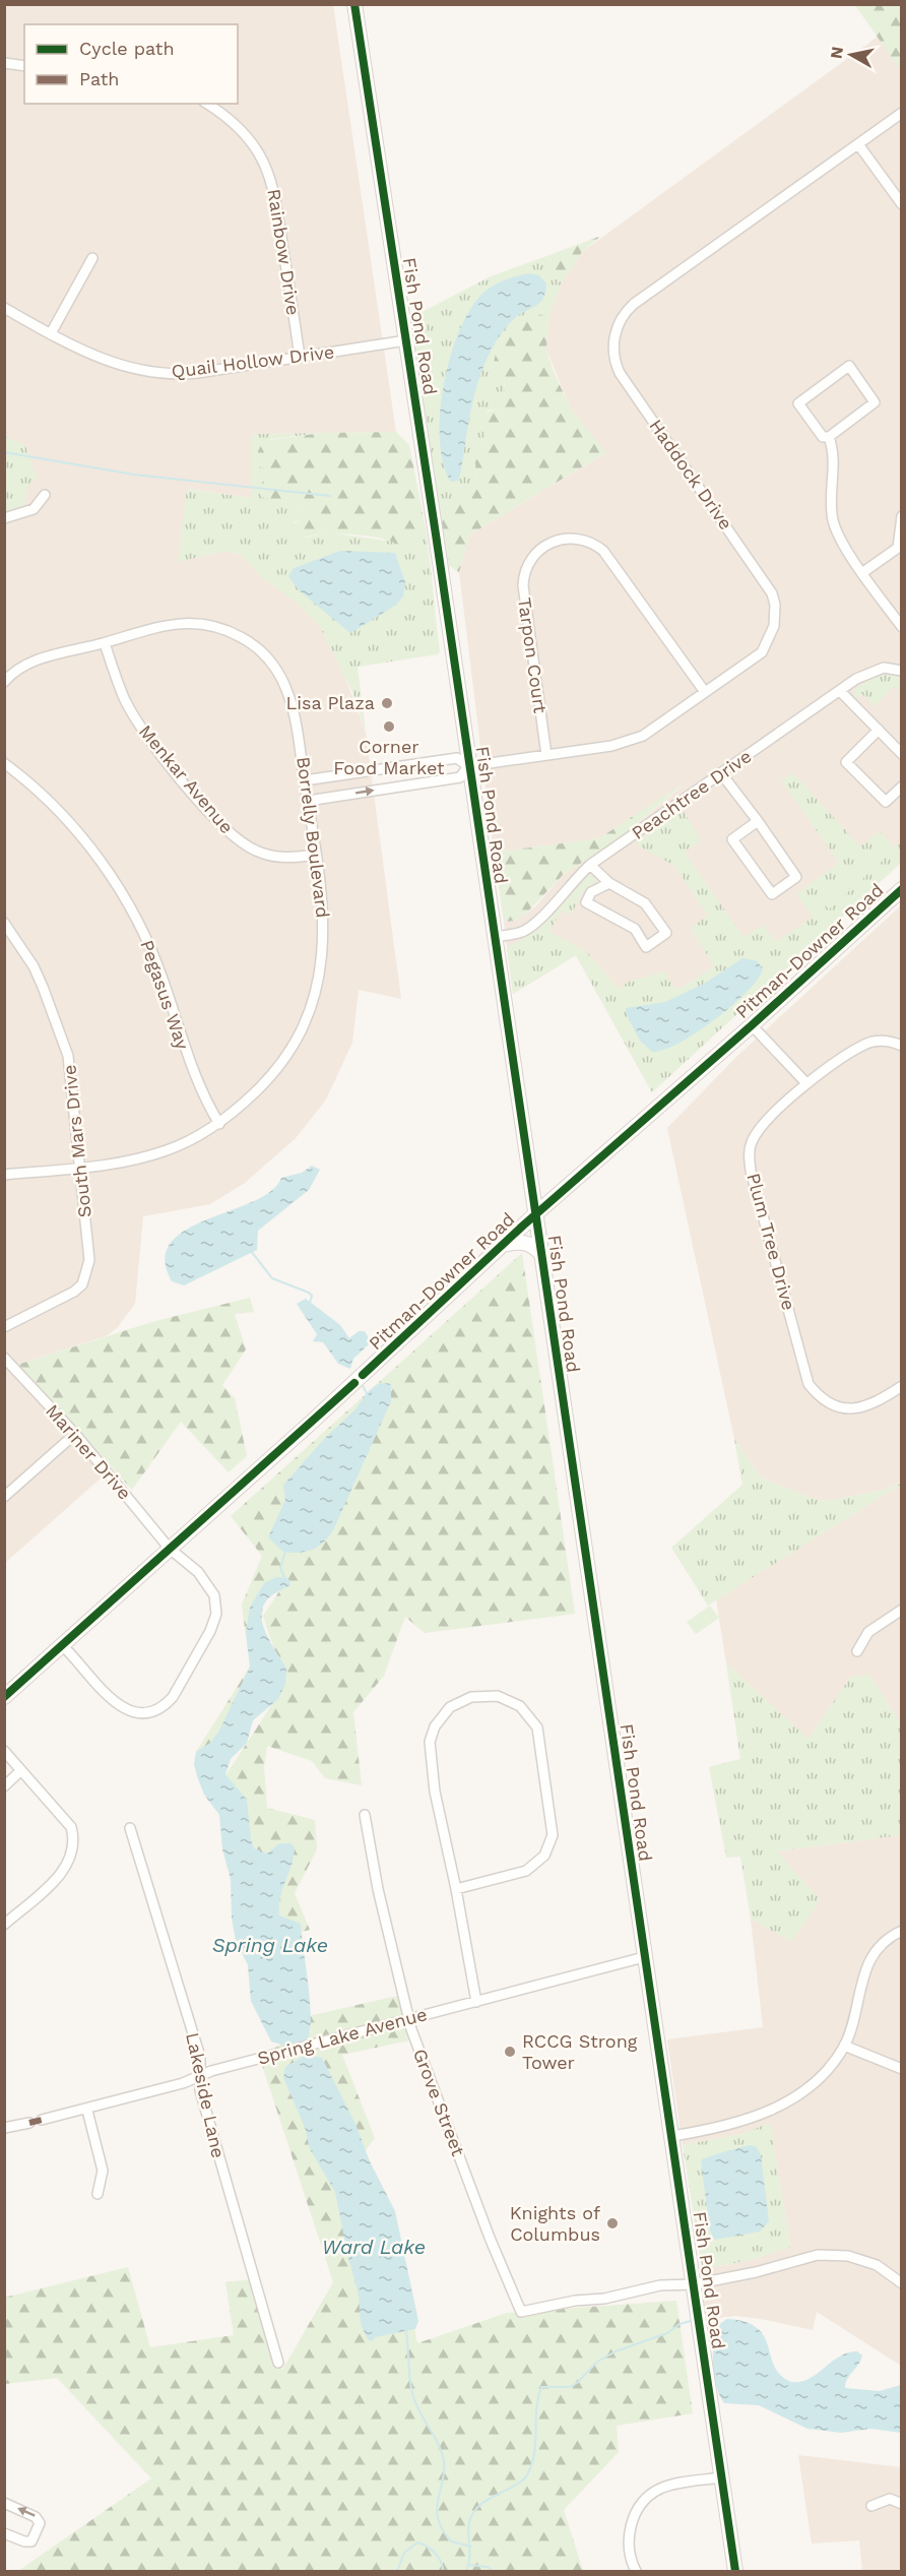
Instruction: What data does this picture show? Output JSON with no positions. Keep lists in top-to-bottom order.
{
  "streets": {
    "street": [
      "Rainbow Drive",
      "Fish Pond Road",
      "Quail Hollow Drive",
      "Haddock Drive",
      "Tarpon Court",
      "Menkar Avenue",
      "Peachtree Drive",
      "Borrelly Boulevard",
      "Pitman-Downer Road",
      "Pegasus Way",
      "South Mars Drive",
      "Plum Tree Drive",
      "Mariner Drive",
      "Spring Lake Avenue",
      "Lakeside Lane",
      "Grove Street"
    ]
  },
  "crossings": [
    ["Rainbow Drive", "Quail Hollow Drive"],
    ["Fish Pond Road", "Quail Hollow Drive"],
    ["Fish Pond Road", "Haddock Drive"],
    ["Fish Pond Road", "Peachtree Drive"],
    ["Fish Pond Road", "Pitman-Downer Road"],
    ["Fish Pond Road", "Spring Lake Avenue"],
    ["Fish Pond Road", "Grove Street"],
    ["Haddock Drive", "Tarpon Court"],
    ["Menkar Avenue", "Borrelly Boulevard"],
    ["Borrelly Boulevard", "Pegasus Way"],
    ["Borrelly Boulevard", "South Mars Drive"],
    ["Pitman-Downer Road", "Mariner Drive"],
    ["Spring Lake Avenue", "Lakeside Lane"],
    ["Spring Lake Avenue", "Grove Street"]
  ],
  "water": ["Spring Lake", "Ward Lake"],
  "places": [
    "Lisa Plaza",
    "Corner Food Market",
    "RCCG Strong Tower",
    "Knights of Columbus"
  ],
  "legend": ["Cycle path", "Path"],
  "north": "left"
}
